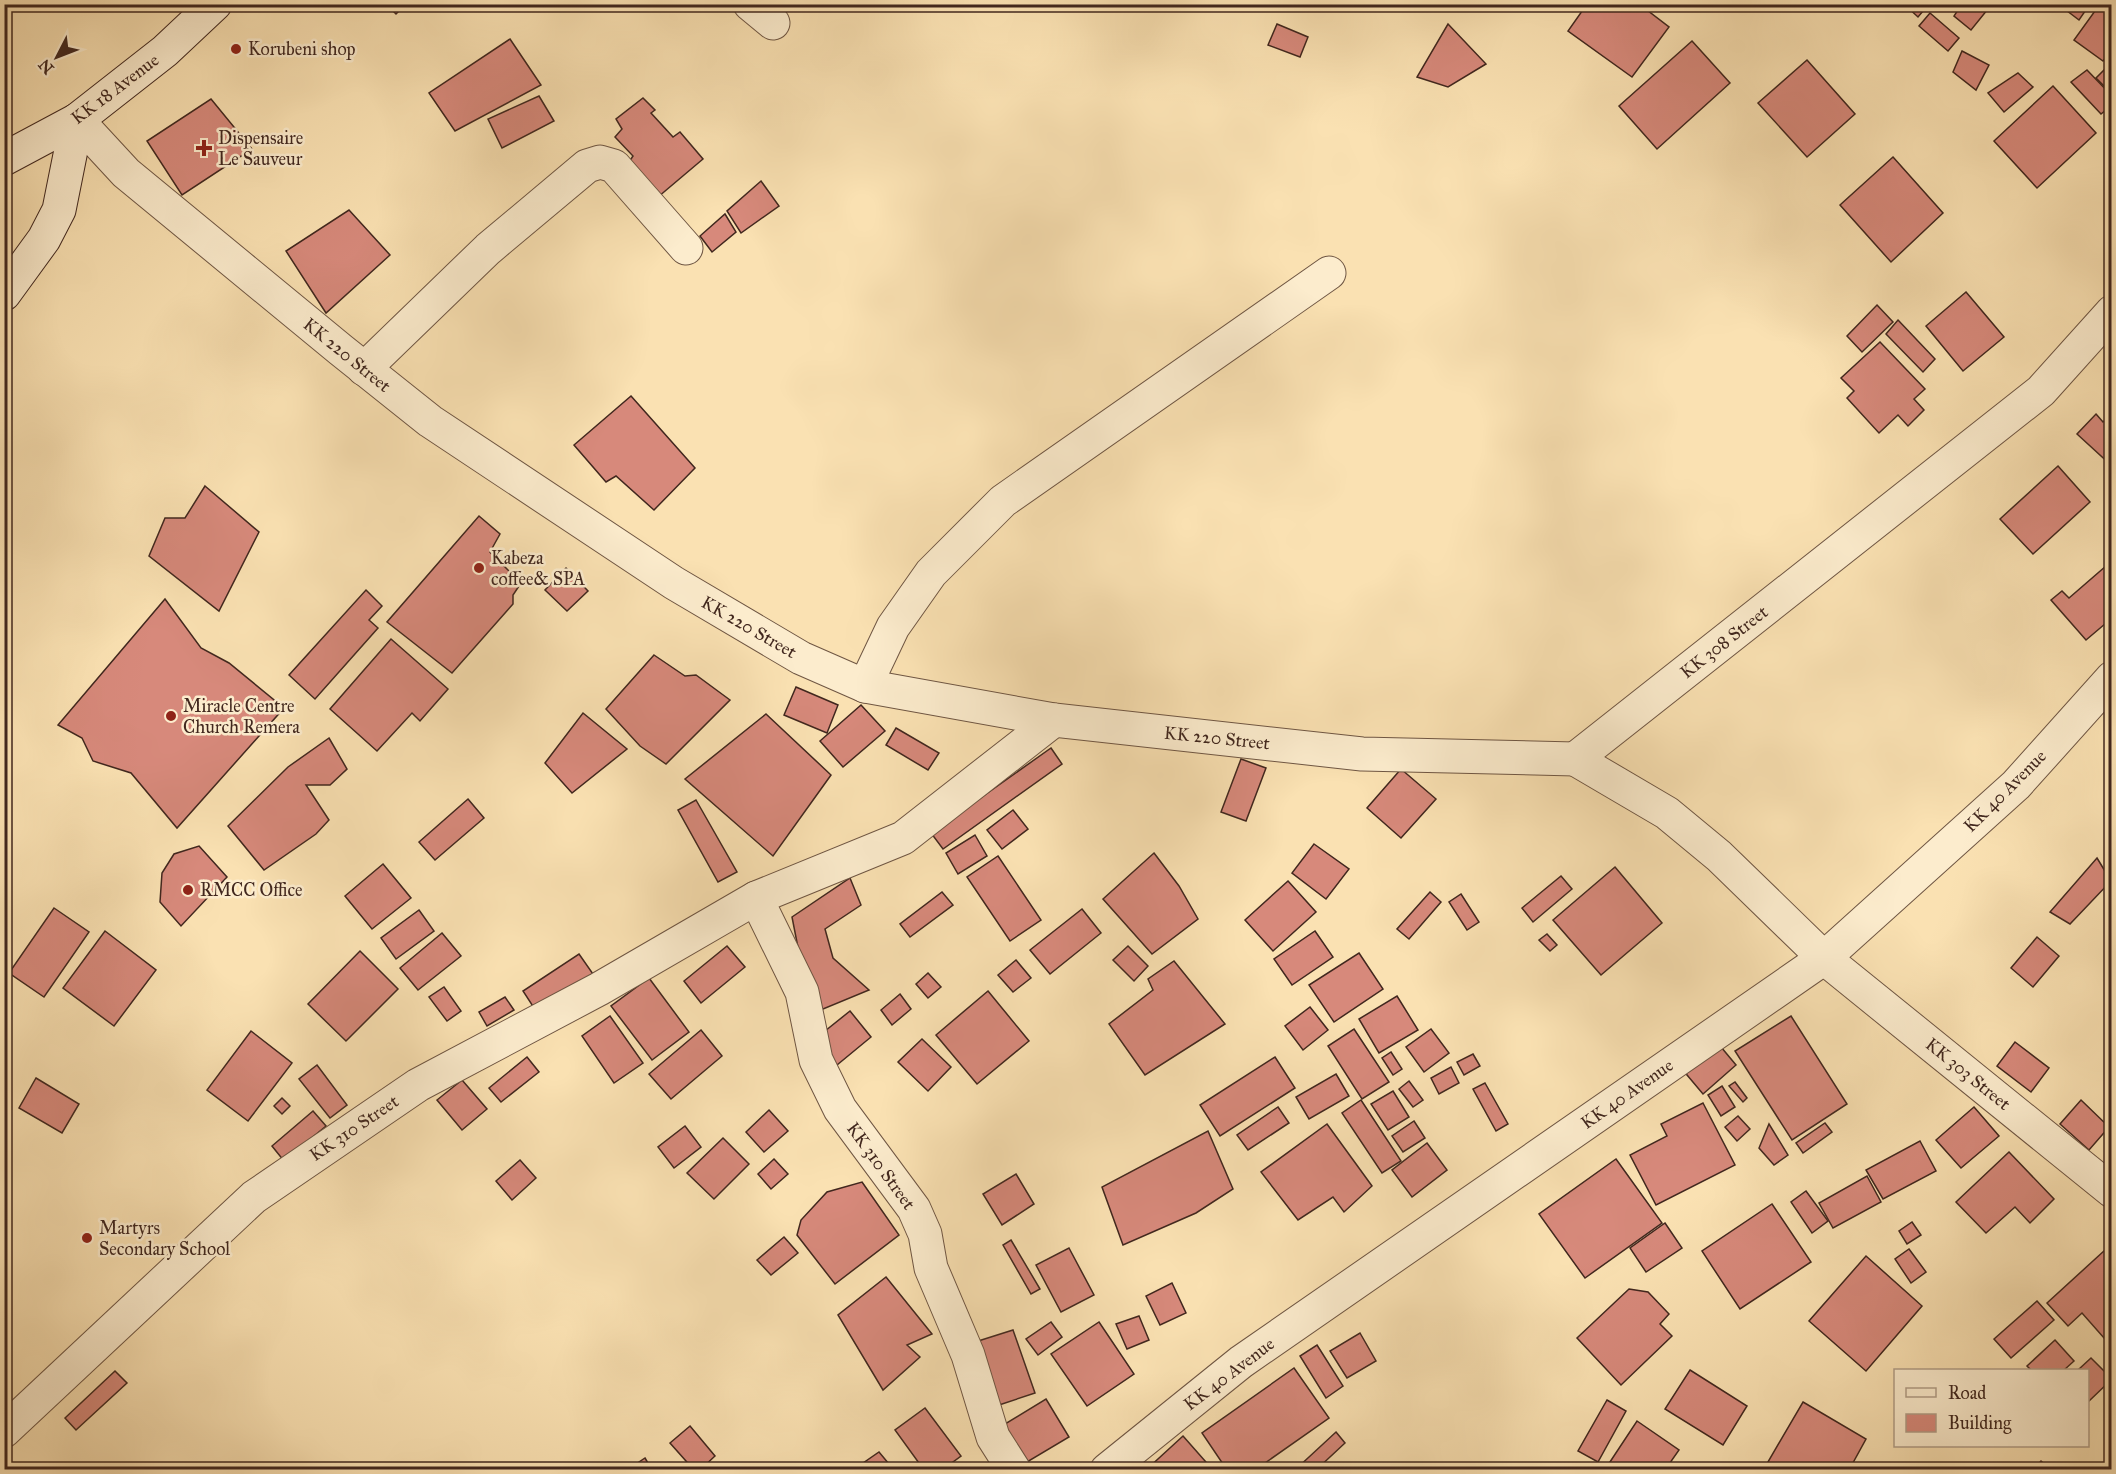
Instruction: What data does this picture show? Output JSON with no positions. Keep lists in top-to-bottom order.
{
  "streets": {
    "street": [
      "KK 18 Avenue",
      "KK 220 Street",
      "KK 308 Street",
      "KK 40 Avenue",
      "KK 303 Street",
      "KK 310 Street"
    ]
  },
  "crossings": [
    ["KK 18 Avenue", "KK 220 Street"],
    ["KK 220 Street", "KK 308 Street"],
    ["KK 220 Street", "KK 310 Street"],
    ["KK 40 Avenue", "KK 303 Street"]
  ],
  "places": {
    "other": [
      "Korubeni shop",
      "Kabeza coffee& SPA",
      "Miracle Centre Church Remera",
      "RMCC Office",
      "Martyrs Secondary School"
    ],
    "health": ["Dispensaire Le Sauveur"]
  },
  "legend": ["Road", "Building"],
  "north": "bottom left"
}
